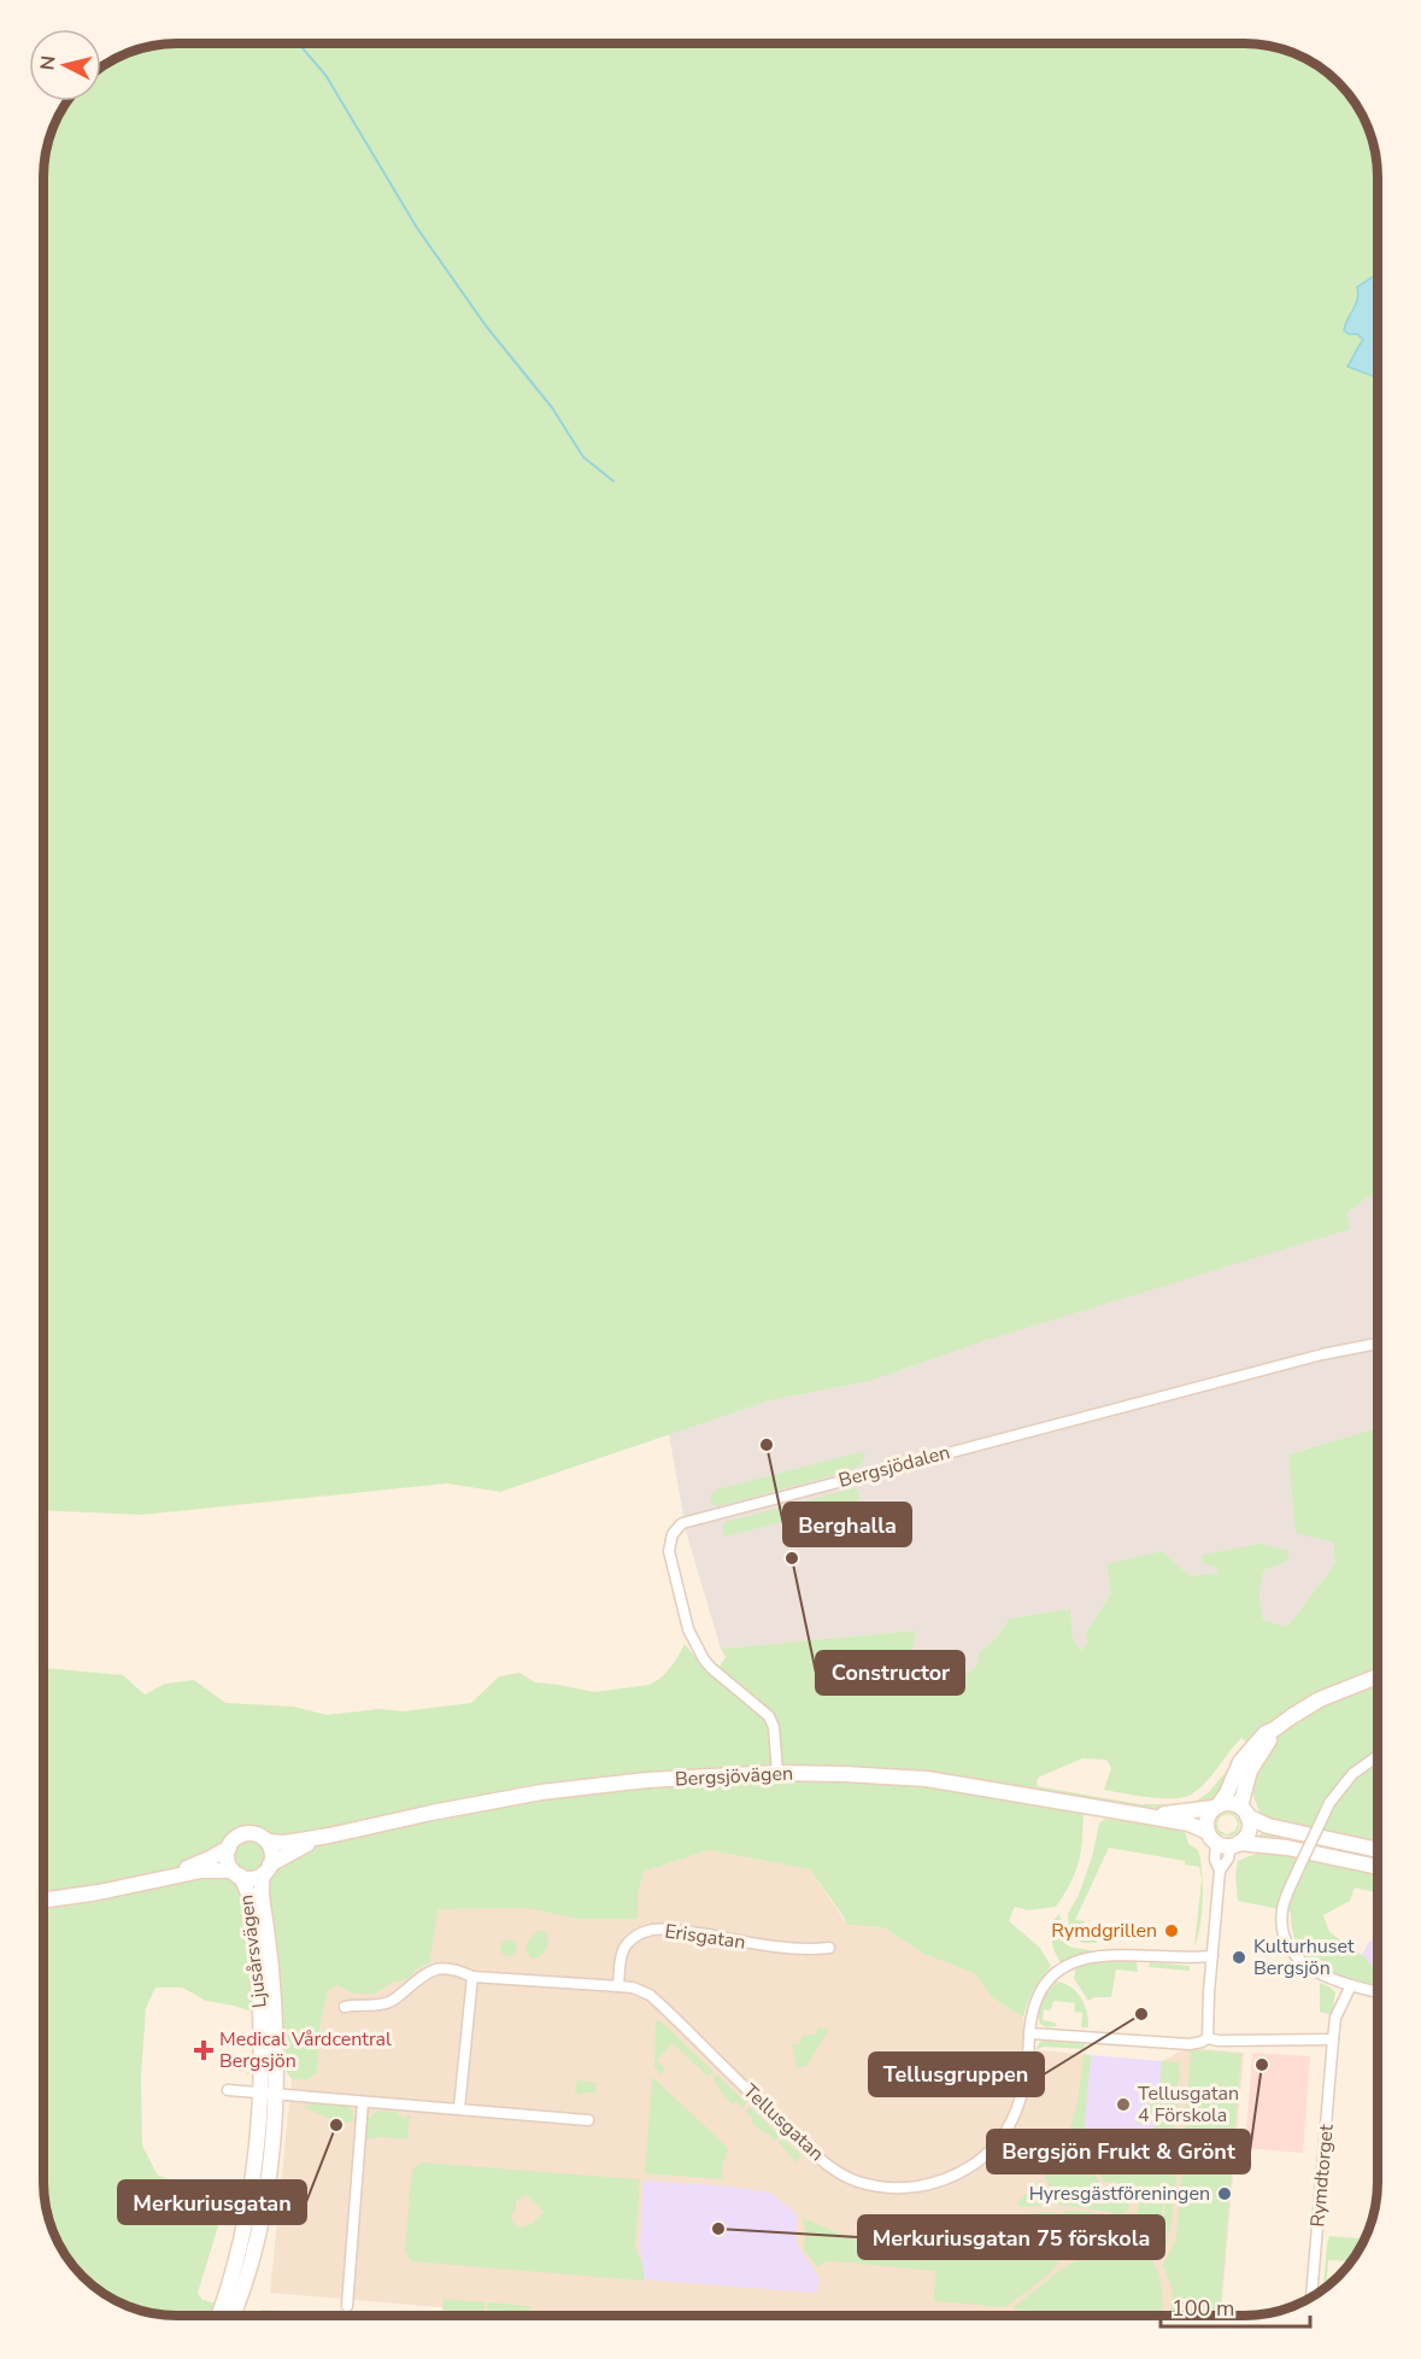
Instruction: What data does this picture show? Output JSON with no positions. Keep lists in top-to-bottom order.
{
  "streets": {
    "main road": ["Bergsjövägen", "Ljusårsvägen"],
    "street": [
      "Bergsjödalen",
      "Erisgatan",
      "Tellusgatan",
      "Rymdtorget"
    ]
  },
  "crossings": [
    ["Bergsjödalen", "Bergsjövägen"],
    ["Bergsjövägen", "Ljusårsvägen"],
    ["Erisgatan", "Tellusgatan"]
  ],
  "places": {
    "other": [
      "Berghalla",
      "Constructor",
      "Rymdgrillen",
      "Kulturhuset Bergsjön",
      "Tellusgruppen",
      "Bergsjön Frukt & Grönt",
      "Tellusgatan 4 Förskola",
      "Merkuriusgatan",
      "Hyresgästföreningen",
      "Merkuriusgatan 75 förskola"
    ],
    "health": ["Medical Vårdcentral Bergsjön"]
  },
  "scale_bar": "100 m",
  "north": "left"
}
